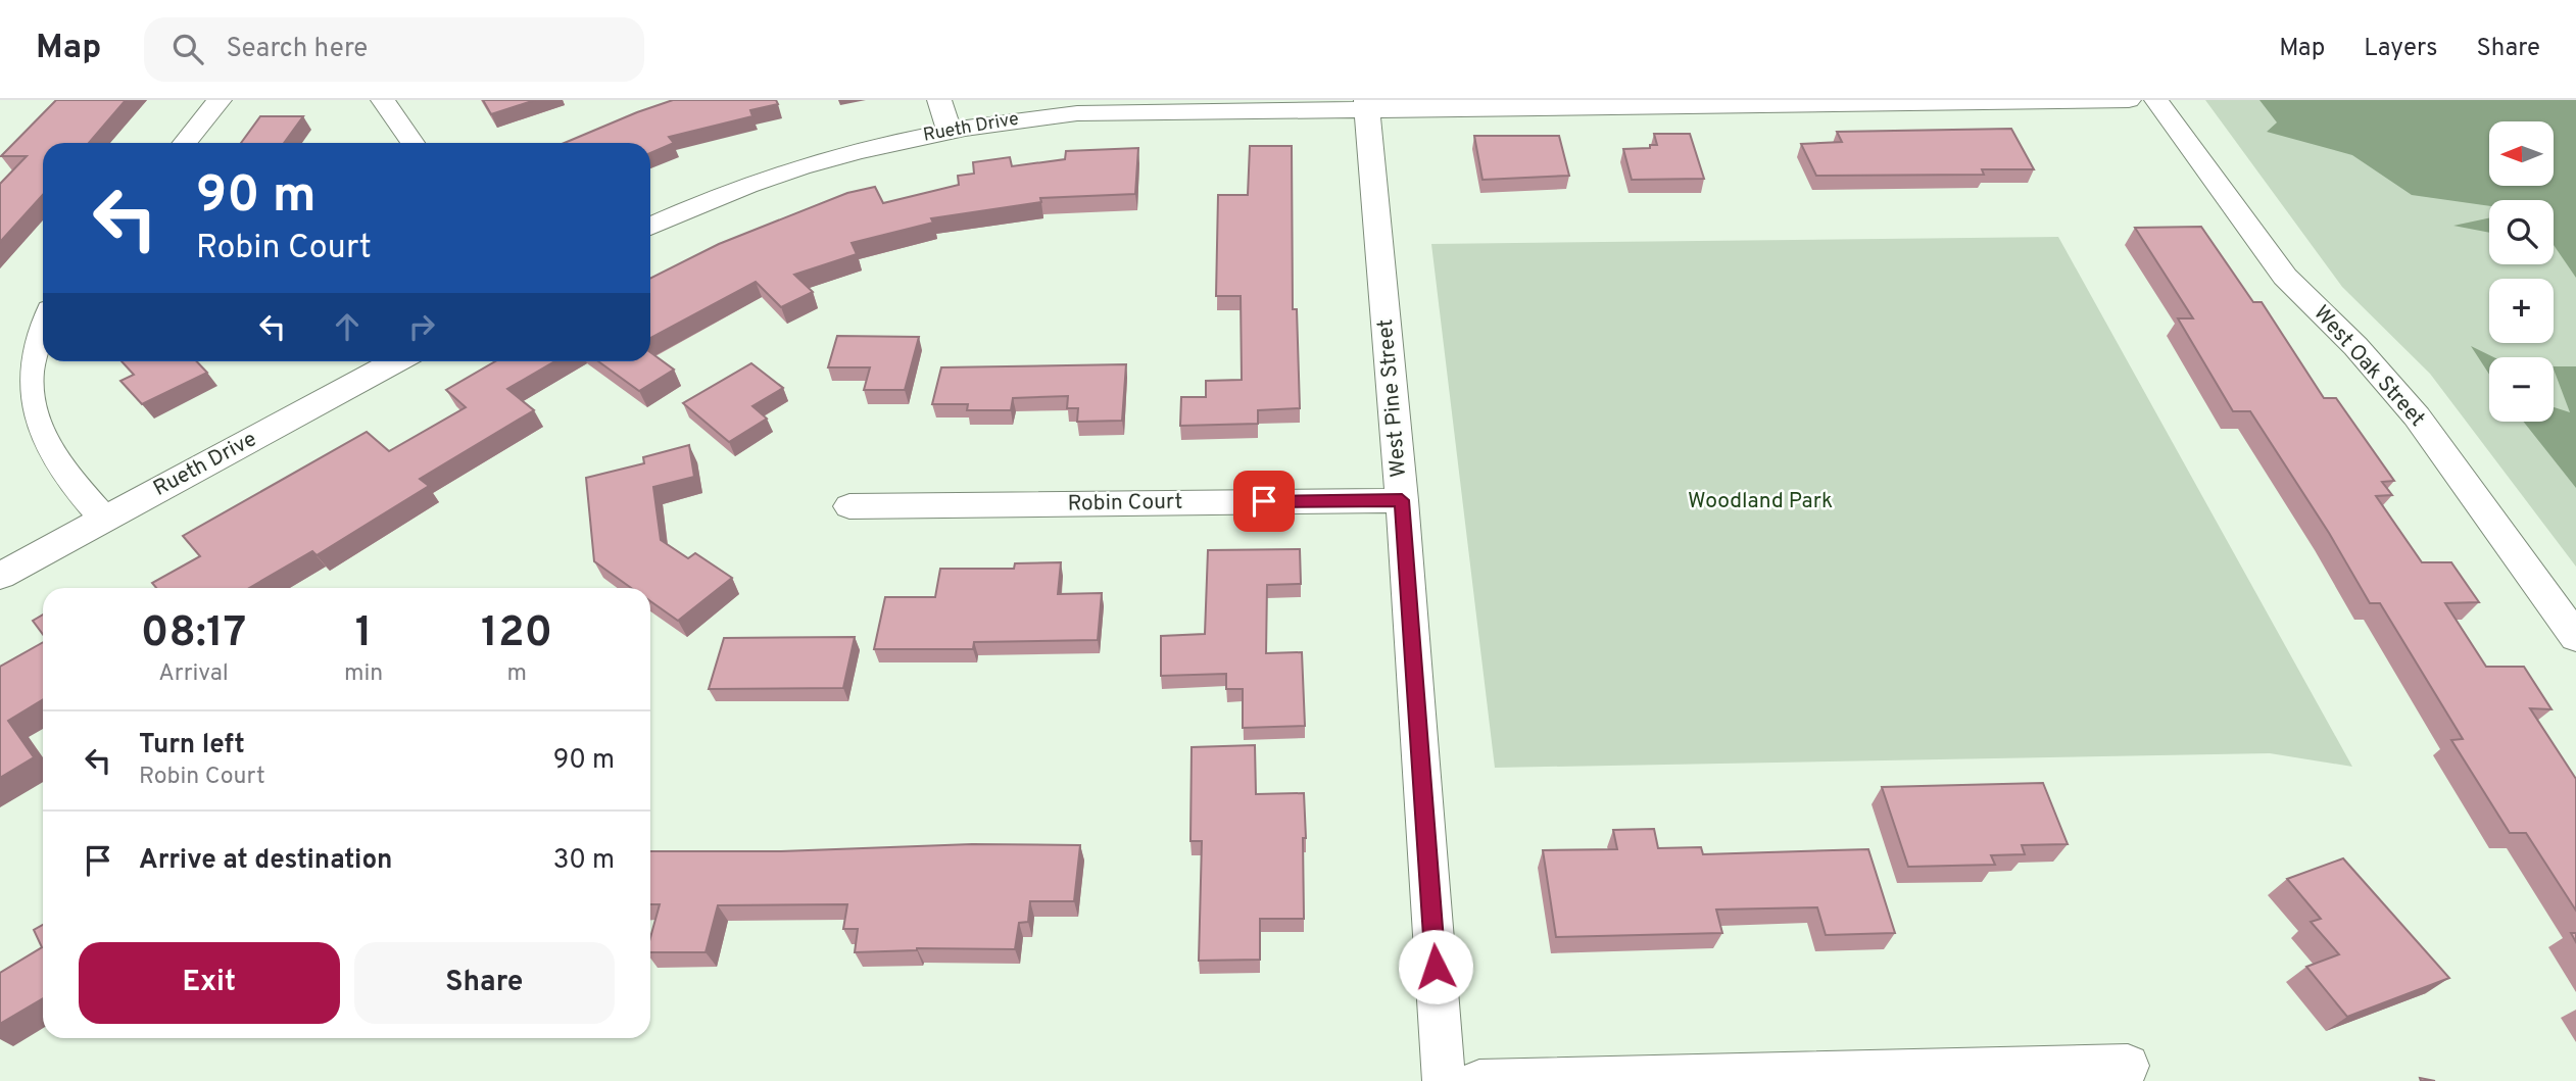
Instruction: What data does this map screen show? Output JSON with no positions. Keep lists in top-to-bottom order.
{
  "streets": {
    "street": [
      "Rueth Drive",
      "West Oak Street",
      "West Pine Street",
      "Robin Court"
    ]
  },
  "crossings": [
    ["Rueth Drive", "West Pine Street"],
    ["West Pine Street", "Robin Court"]
  ],
  "parks": ["Woodland Park"],
  "north": "left",
  "page": {
    "header": "Map",
    "search": "Search here",
    "nav": ["Map", "Layers", "Share"],
    "map_buttons": ["+", "−"],
    "turn": ["90 m", "Robin Court"],
    "eta": [
      "08:17",
      "Arrival",
      "1",
      "min",
      "120",
      "m"
    ],
    "list": [
      {
        "name": "Turn left",
        "note": "Robin Court",
        "value": "90 m"
      },
      {
        "name": "Arrive at destination",
        "value": "30 m"
      }
    ],
    "buttons": ["Exit", "Share"]
  }
}
